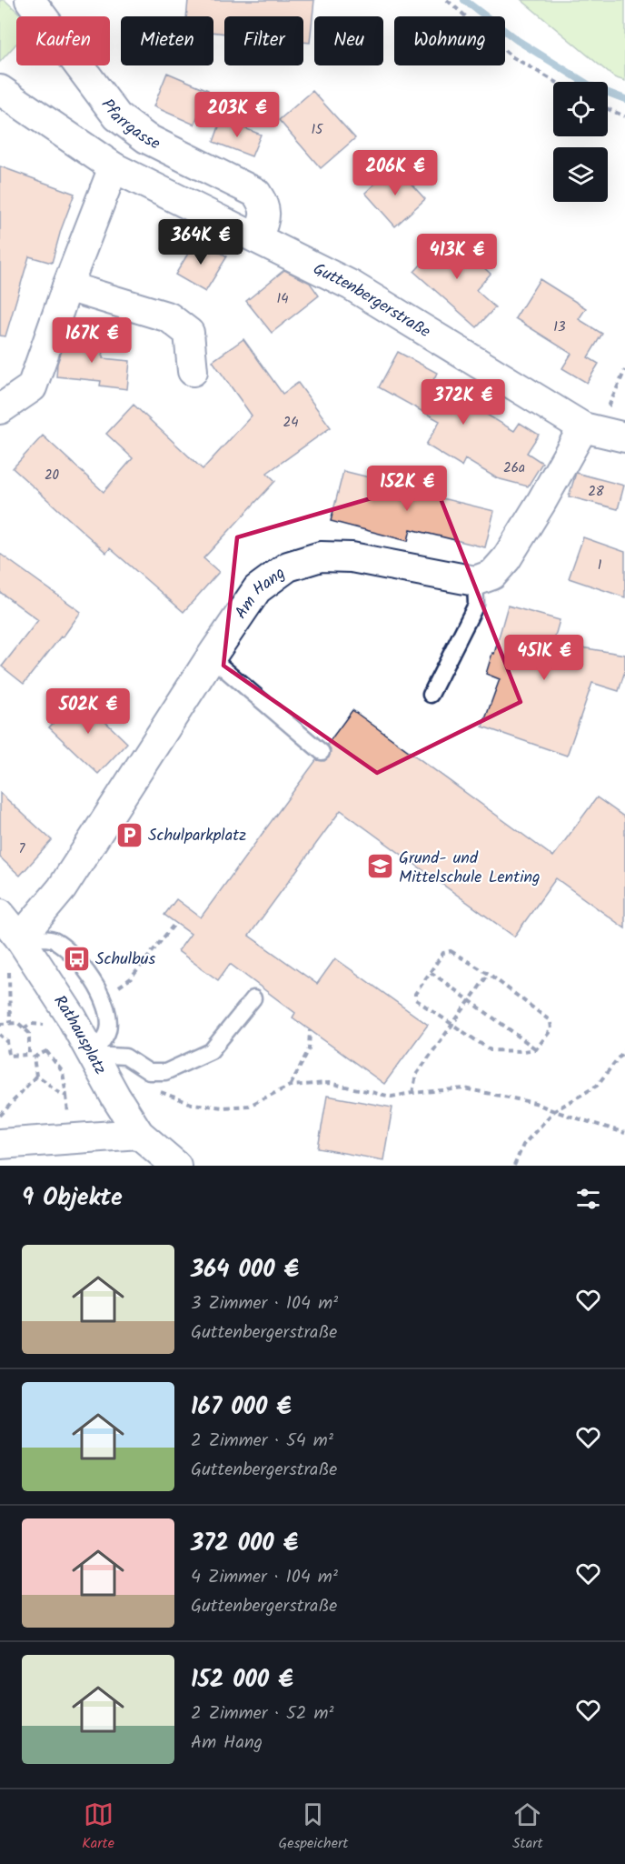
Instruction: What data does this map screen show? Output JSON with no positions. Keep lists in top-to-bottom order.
{
  "streets": {
    "street": [
      "Pfarrgasse",
      "Guttenbergerstraße",
      "Am Hang",
      "Rathausplatz"
    ]
  },
  "crossings": [
    ["Pfarrgasse", "Guttenbergerstraße"],
    ["Am Hang", "Rathausplatz"]
  ],
  "places": {
    "parking": ["Schulparkplatz"],
    "school or university": ["Grund- und Mittelschule Lenting"],
    "bus stop": ["Schulbus"]
  },
  "house_numbers": [
    "15",
    "14",
    "13",
    "24",
    "26a",
    "20",
    "28",
    "1",
    "7"
  ],
  "page": {
    "chip": [
      "Kaufen",
      "Mieten",
      "Filter",
      "Neu",
      "Wohnung"
    ],
    "price": [
      "203K €",
      "206K €",
      "364K €",
      "413K €",
      "167K €",
      "372K €",
      "152K €",
      "451K €",
      "502K €"
    ],
    "heading": "9 Objekte",
    "list": [
      {
        "name": "364 000 €",
        "note": "3 Zimmer · 104 m² · Guttenbergerstraße"
      },
      {
        "name": "167 000 €",
        "note": "2 Zimmer · 54 m² · Guttenbergerstraße"
      },
      {
        "name": "372 000 €",
        "note": "4 Zimmer · 104 m² · Guttenbergerstraße"
      },
      {
        "name": "152 000 €",
        "note": "2 Zimmer · 52 m² · Am Hang"
      }
    ],
    "tabs": ["Karte", "Gespeichert", "Start"]
  }
}
